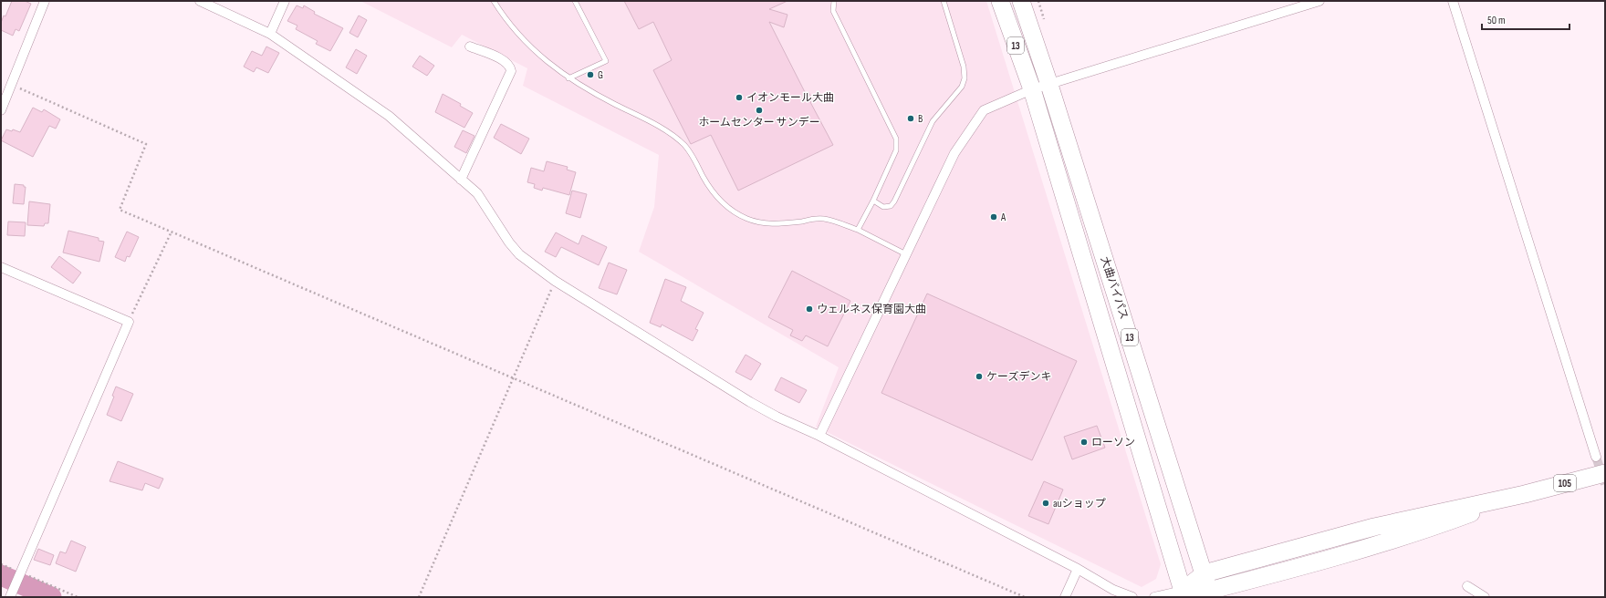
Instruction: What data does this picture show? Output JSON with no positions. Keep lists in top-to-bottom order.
{
  "streets": {
    "highway": ["13", "大曲バイパス", "105"]
  },
  "places": [
    "G",
    "イオンモール大曲",
    "ホームセンター サンデー",
    "B",
    "A",
    "ウェルネス保育園大曲",
    "ケーズデンキ",
    "ローソン",
    "auショップ"
  ],
  "scale_bar": "50 m"
}
